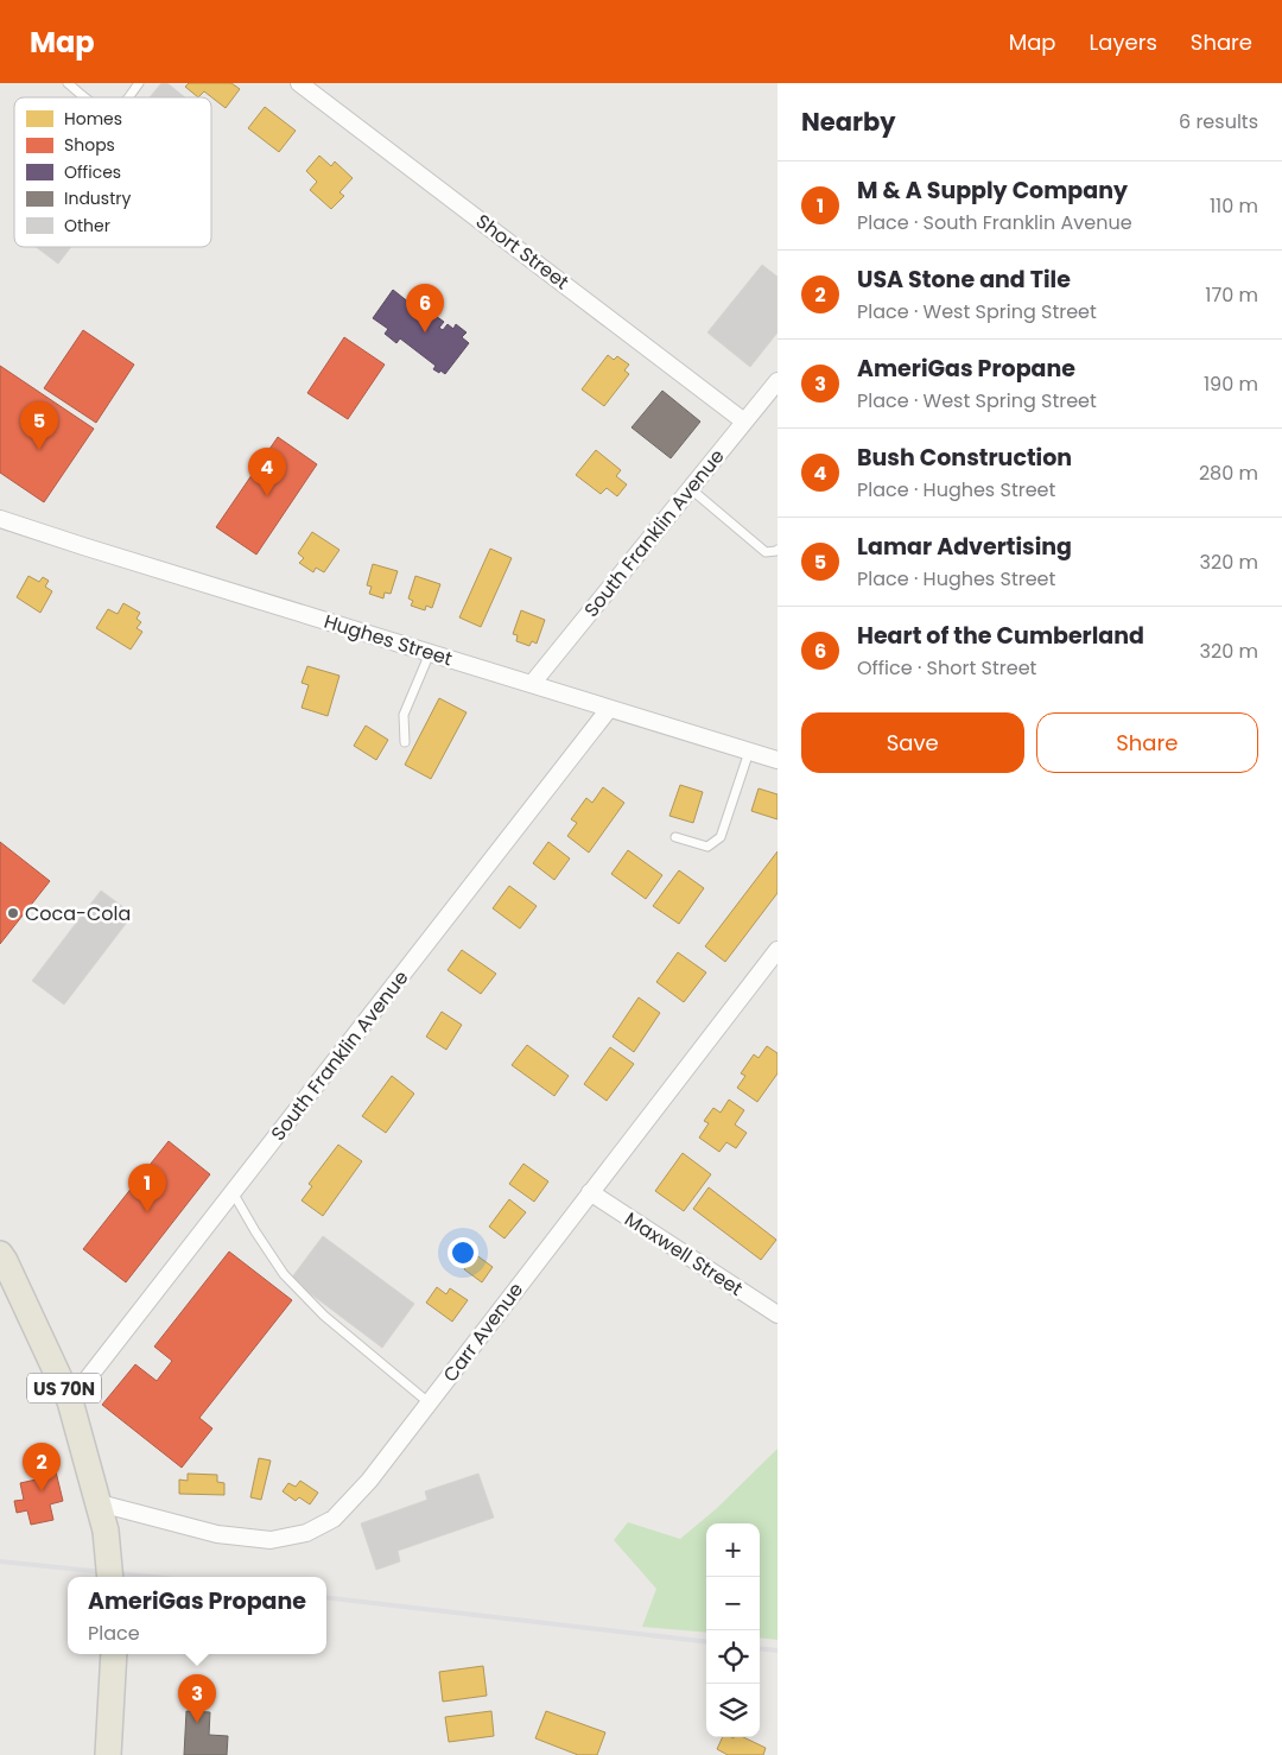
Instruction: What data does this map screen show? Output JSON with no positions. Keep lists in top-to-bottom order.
{
  "streets": {
    "main road": ["US 70N"],
    "street": [
      "Short Street",
      "South Franklin Avenue",
      "Hughes Street",
      "Maxwell Street",
      "Carr Avenue"
    ]
  },
  "crossings": [
    ["Short Street", "South Franklin Avenue"],
    ["South Franklin Avenue", "Hughes Street"],
    ["South Franklin Avenue", "US 70N"],
    ["Maxwell Street", "Carr Avenue"],
    ["Carr Avenue", "US 70N"]
  ],
  "places": ["Coca-Cola"],
  "legend": [
    "Homes",
    "Shops",
    "Offices",
    "Industry",
    "Other"
  ],
  "page": {
    "header": "Map",
    "nav": ["Map", "Layers", "Share"],
    "heading": ["Nearby", "6 results"],
    "list": [
      {
        "mark": "1",
        "name": "M & A Supply Company",
        "note": "Place · South Franklin Avenue",
        "value": "110 m"
      },
      {
        "mark": "2",
        "name": "USA Stone and Tile",
        "note": "Place · West Spring Street",
        "value": "170 m"
      },
      {
        "mark": "3",
        "name": "AmeriGas Propane",
        "note": "Place · West Spring Street",
        "value": "190 m"
      },
      {
        "mark": "4",
        "name": "Bush Construction",
        "note": "Place · Hughes Street",
        "value": "280 m"
      },
      {
        "mark": "5",
        "name": "Lamar Advertising",
        "note": "Place · Hughes Street",
        "value": "320 m"
      },
      {
        "mark": "6",
        "name": "Heart of the Cumberland",
        "note": "Office · Short Street",
        "value": "320 m"
      }
    ],
    "pins": [
      "6",
      "5",
      "4",
      "1",
      "2",
      "3"
    ],
    "buttons": ["Save", "Share"],
    "map_buttons": ["+", "−"],
    "popup": ["AmeriGas Propane", "Place"]
  }
}
